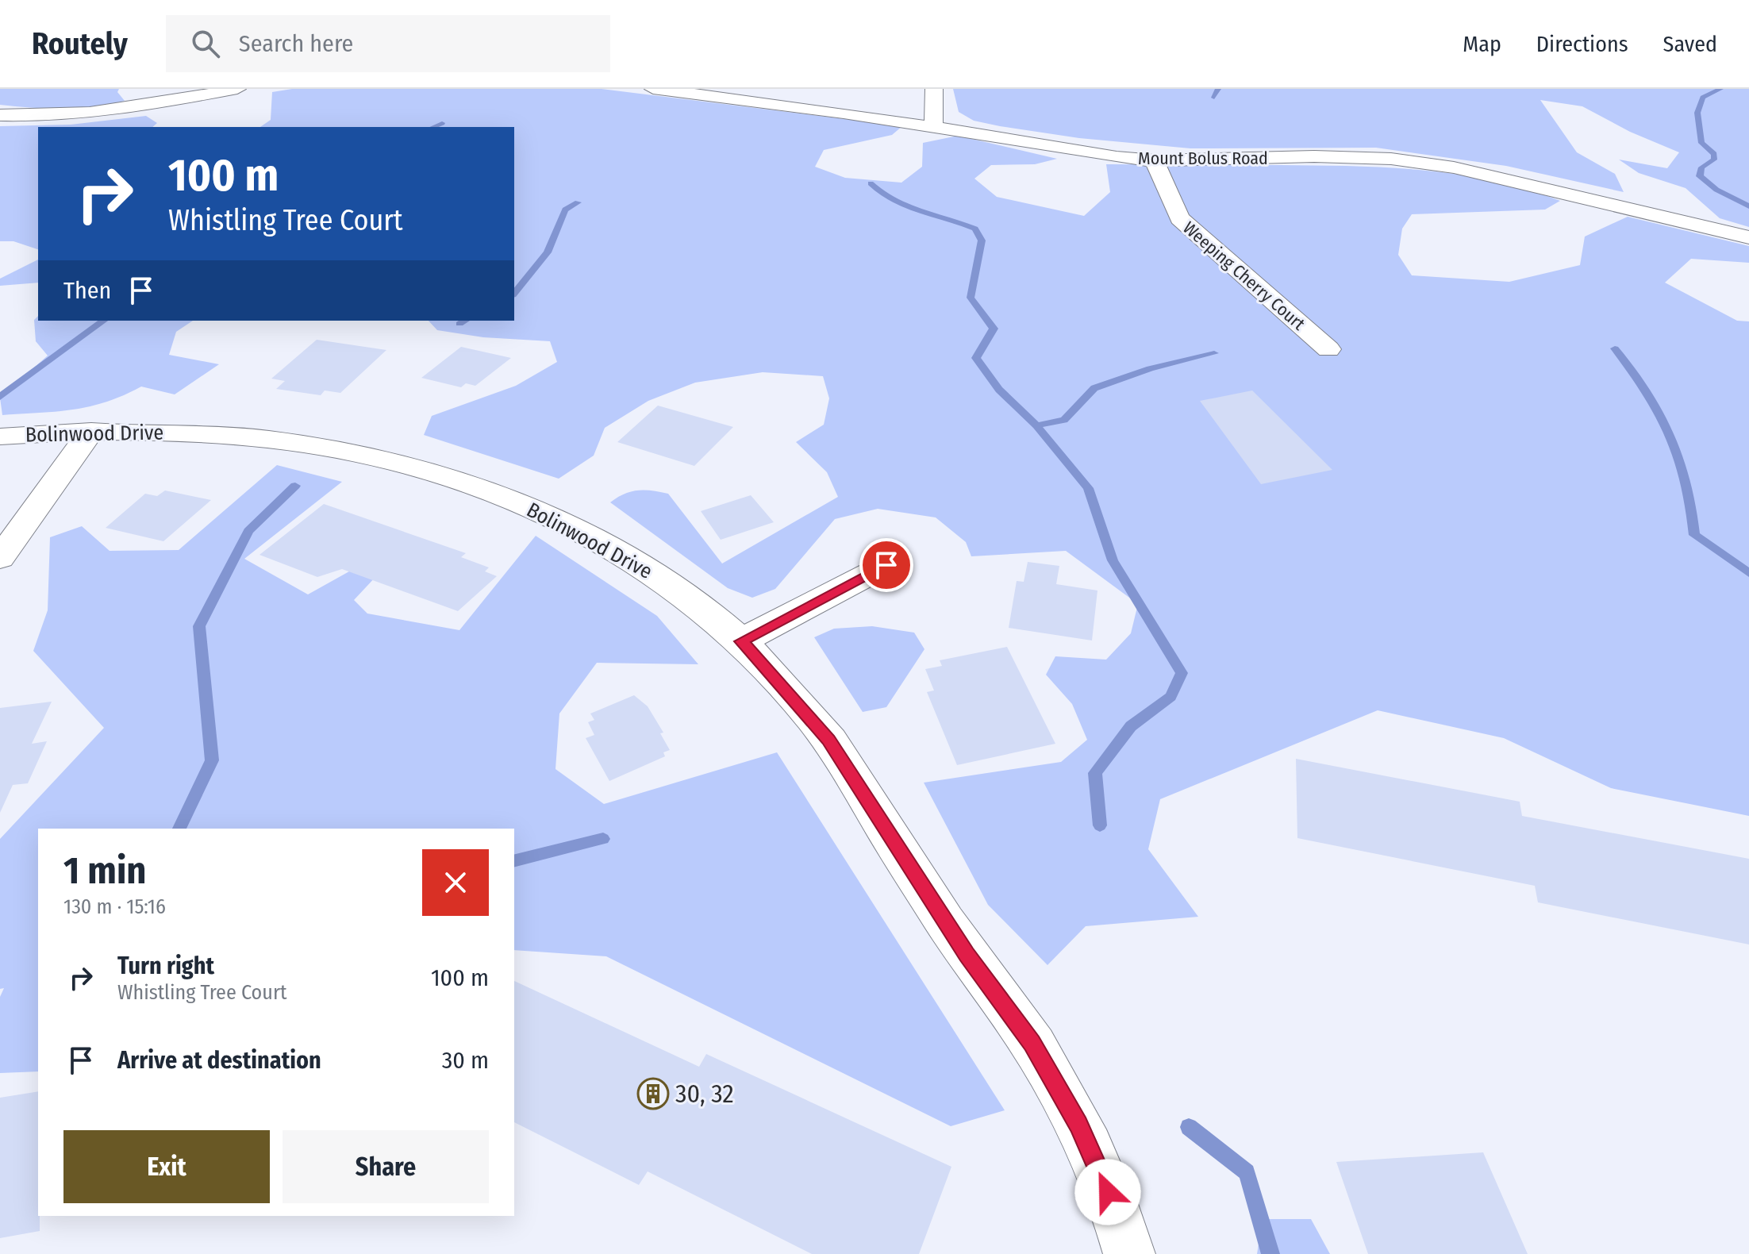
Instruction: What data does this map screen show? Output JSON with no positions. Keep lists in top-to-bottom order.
{
  "streets": {
    "street": ["Mount Bolus Road", "Weeping Cherry Court", "Bolinwood Drive"]
  },
  "crossings": [
    ["Mount Bolus Road", "Weeping Cherry Court"]
  ],
  "places": {
    "building": ["30, 32"]
  },
  "page": {
    "header": "Routely",
    "search": "Search here",
    "nav": ["Map", "Directions", "Saved"],
    "turn": ["100 m", "Whistling Tree Court"],
    "then": "Then",
    "heading": ["1 min", "130 m · 15:16"],
    "list": [
      {
        "name": "Turn right",
        "note": "Whistling Tree Court",
        "value": "100 m"
      },
      {
        "name": "Arrive at destination",
        "value": "30 m"
      }
    ],
    "buttons": ["Exit", "Share"]
  }
}
